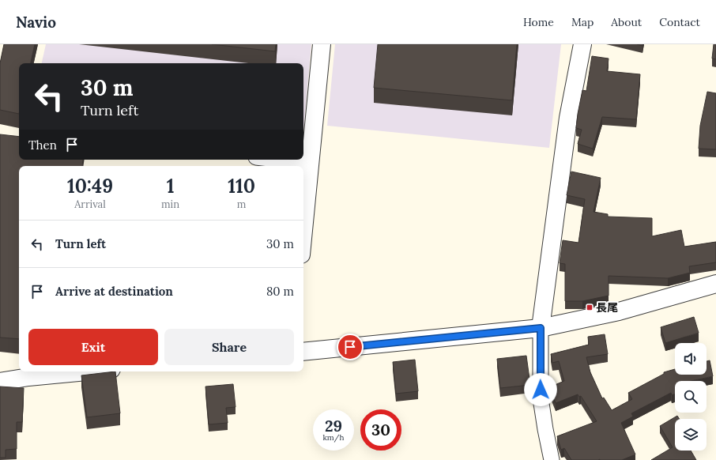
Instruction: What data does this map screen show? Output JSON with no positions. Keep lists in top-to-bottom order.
{
  "places": {
    "transit": ["長尾"]
  },
  "page": {
    "header": "Navio",
    "nav": [
      "Home",
      "Map",
      "About",
      "Contact"
    ],
    "turn": ["30 m", "Turn left"],
    "then": "Then",
    "eta": [
      "10:49",
      "Arrival",
      "1",
      "min",
      "110",
      "m"
    ],
    "list": [
      {
        "name": "Turn left",
        "value": "30 m"
      },
      {
        "name": "Arrive at destination",
        "value": "80 m"
      }
    ],
    "buttons": ["Exit", "Share"],
    "speed": "29 km/h",
    "limit": "30"
  }
}
